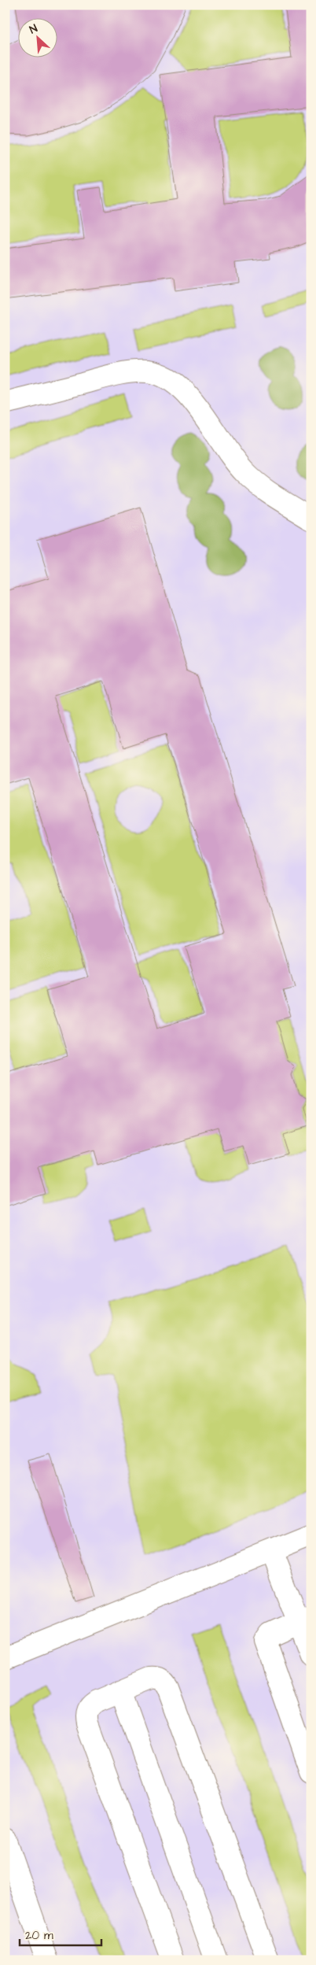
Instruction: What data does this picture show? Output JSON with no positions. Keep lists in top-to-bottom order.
{
  "scale_bar": "20 m",
  "north": "top left"
}
